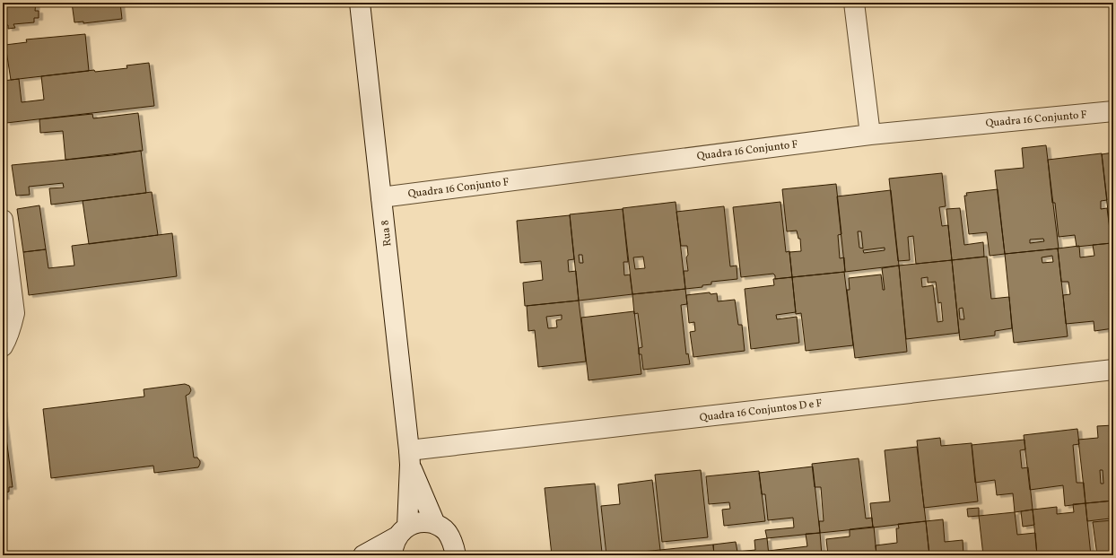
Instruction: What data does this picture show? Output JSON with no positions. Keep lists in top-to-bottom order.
{
  "streets": {
    "street": ["Quadra 16 Conjunto F", "Rua 8", "Quadra 16 Conjuntos D e F"]
  },
  "crossings": [
    ["Quadra 16 Conjunto F", "Rua 8"],
    ["Rua 8", "Quadra 16 Conjuntos D e F"]
  ]
}
